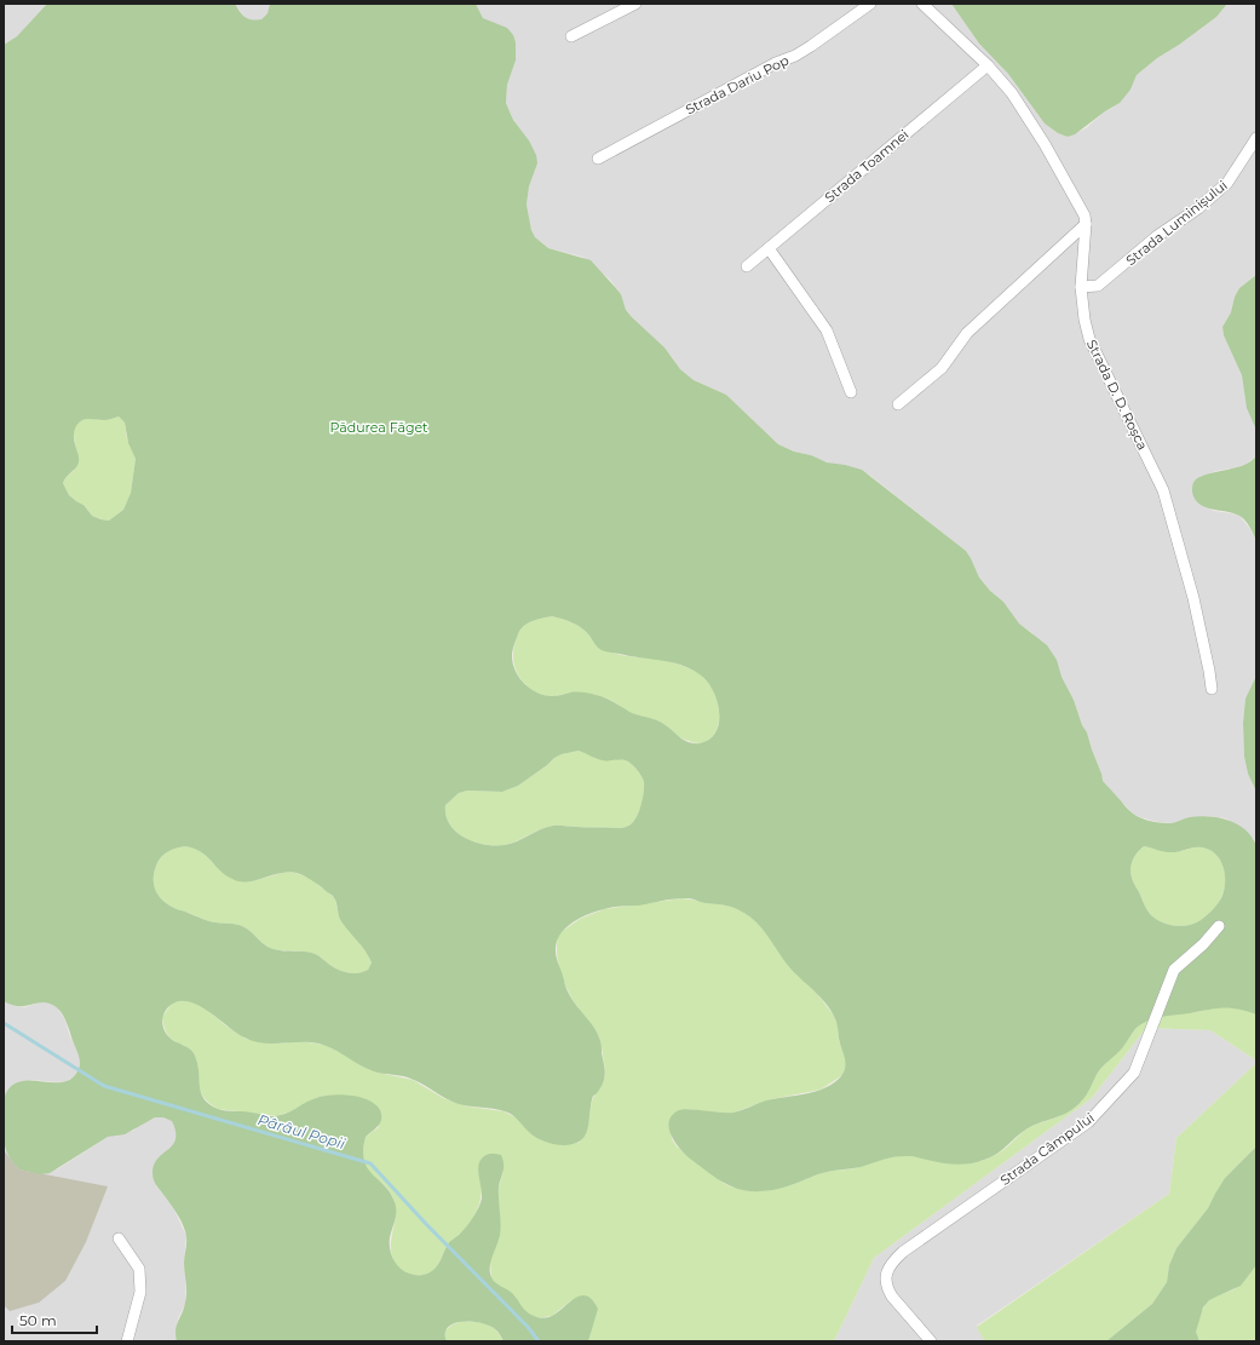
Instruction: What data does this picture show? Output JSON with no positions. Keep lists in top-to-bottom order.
{
  "streets": {
    "street": [
      "Strada Dariu Pop",
      "Strada Toamnei",
      "Strada Luminișului",
      "Strada D. D. Roșca",
      "Strada Câmpului"
    ]
  },
  "crossings": [
    ["Strada Toamnei", "Strada D. D. Roșca"],
    ["Strada Luminișului", "Strada D. D. Roșca"]
  ],
  "water": ["Pârâul Popii"],
  "parks": ["Pădurea Făget"],
  "scale_bar": "50 m"
}
